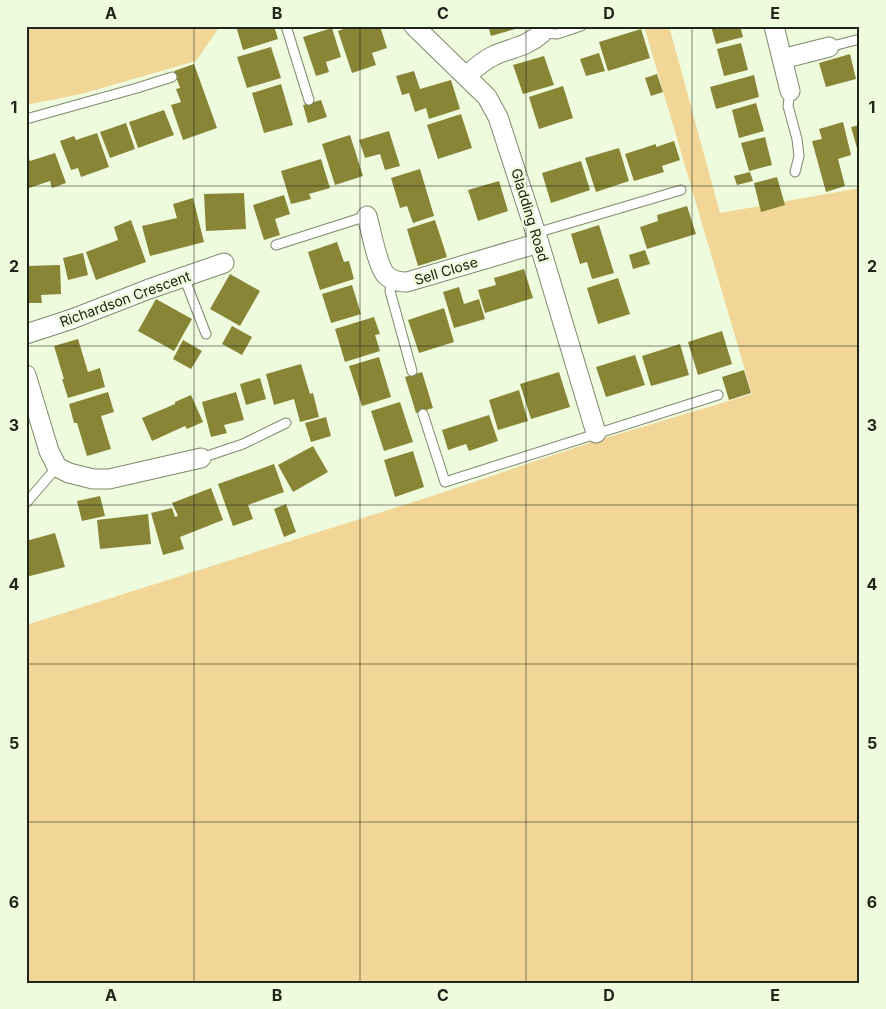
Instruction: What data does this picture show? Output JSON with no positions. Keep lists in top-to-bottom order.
{
  "streets": {
    "street": ["Gladding Road", "Sell Close", "Richardson Crescent"]
  },
  "crossings": [
    ["Gladding Road", "Sell Close"]
  ],
  "grid": {
    "columns": [
      "A",
      "B",
      "C",
      "D",
      "E"
    ],
    "rows": [
      "1",
      "2",
      "3",
      "4",
      "5",
      "6"
    ]
  }
}
